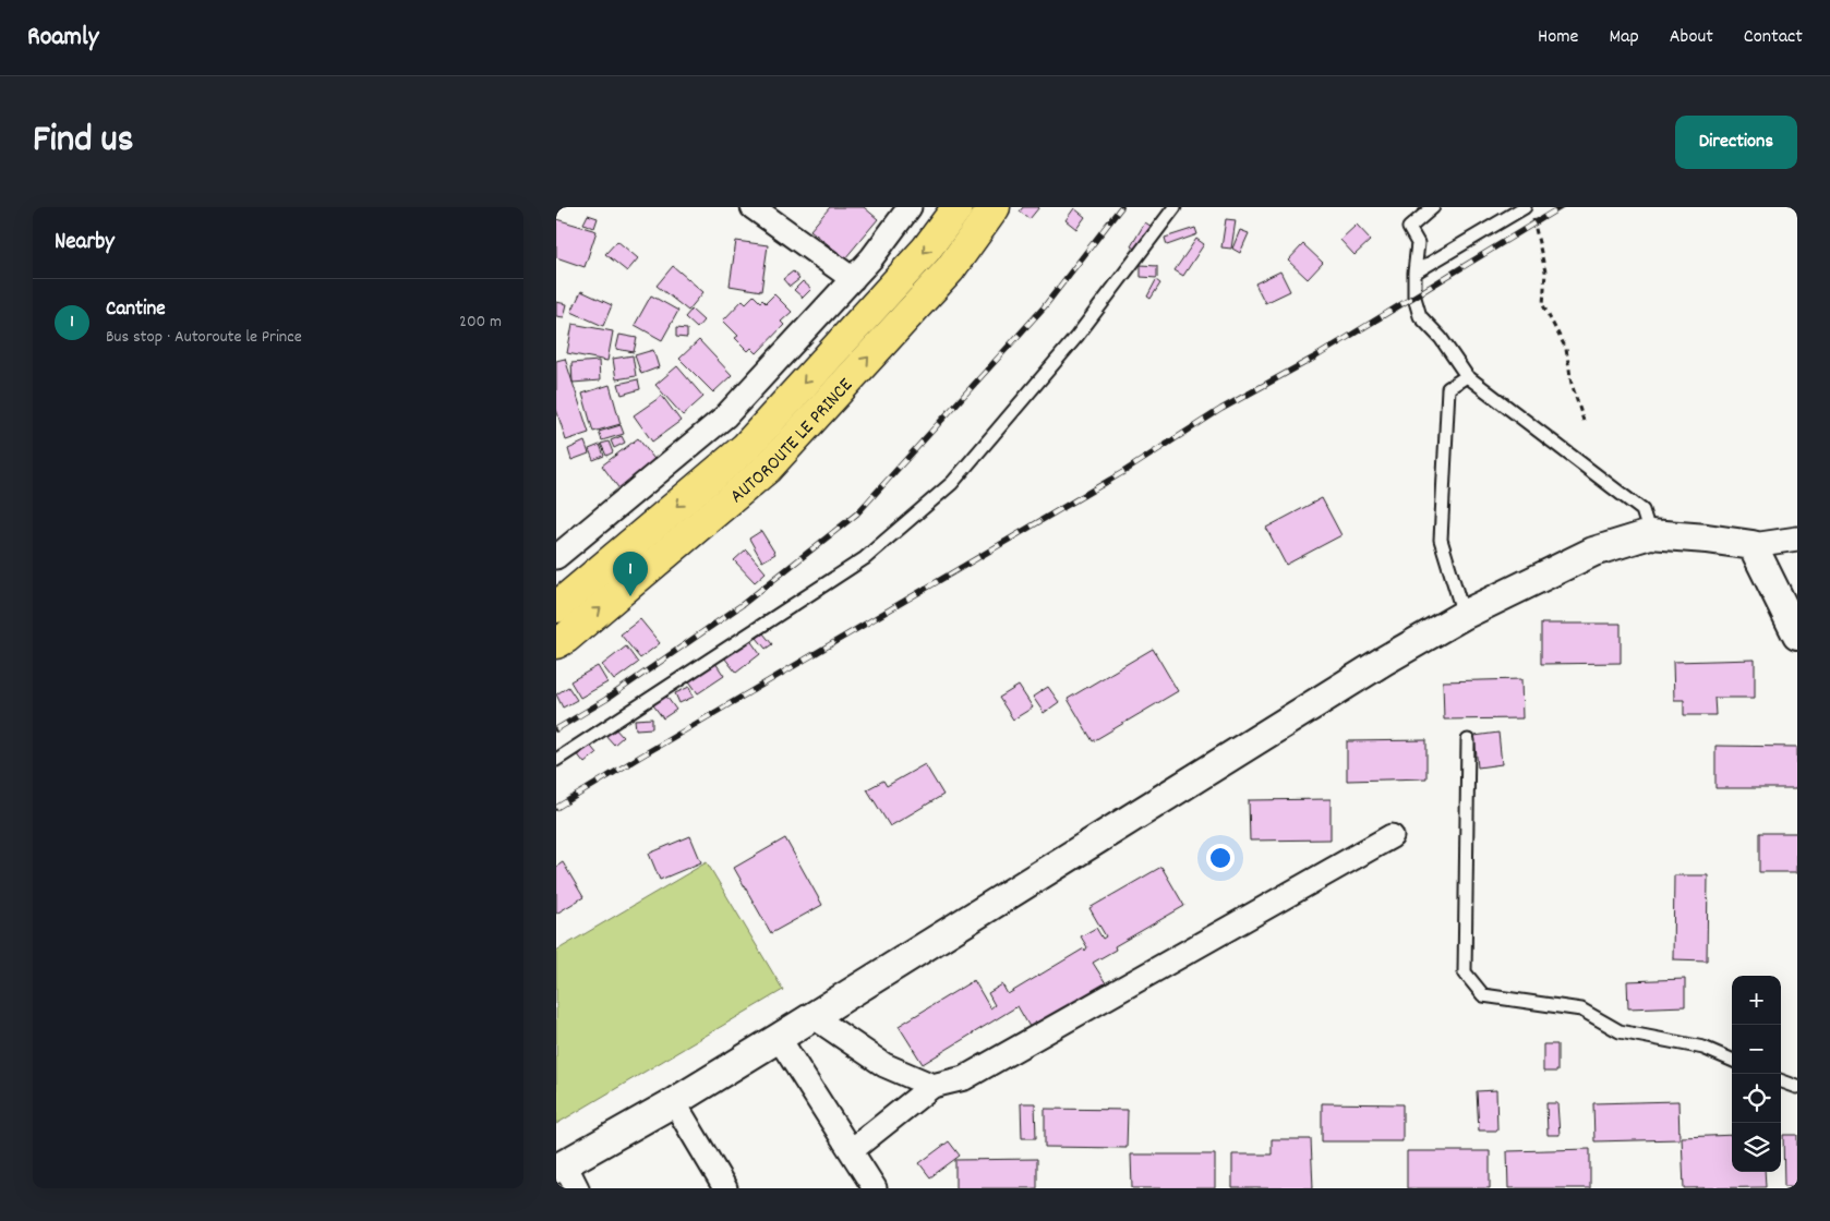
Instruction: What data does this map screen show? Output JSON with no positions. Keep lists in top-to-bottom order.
{
  "streets": {
    "main road": ["AUTOROUTE LE PRINCE"]
  },
  "page": {
    "header": "Roamly",
    "nav": [
      "Home",
      "Map",
      "About",
      "Contact"
    ],
    "title": "Find us",
    "buttons": "Directions",
    "heading": "Nearby",
    "list": [
      {
        "mark": "1",
        "name": "Cantine",
        "note": "Bus stop · Autoroute le Prince",
        "value": "200 m"
      }
    ],
    "pins": "1",
    "map_buttons": ["+", "−"]
  }
}
